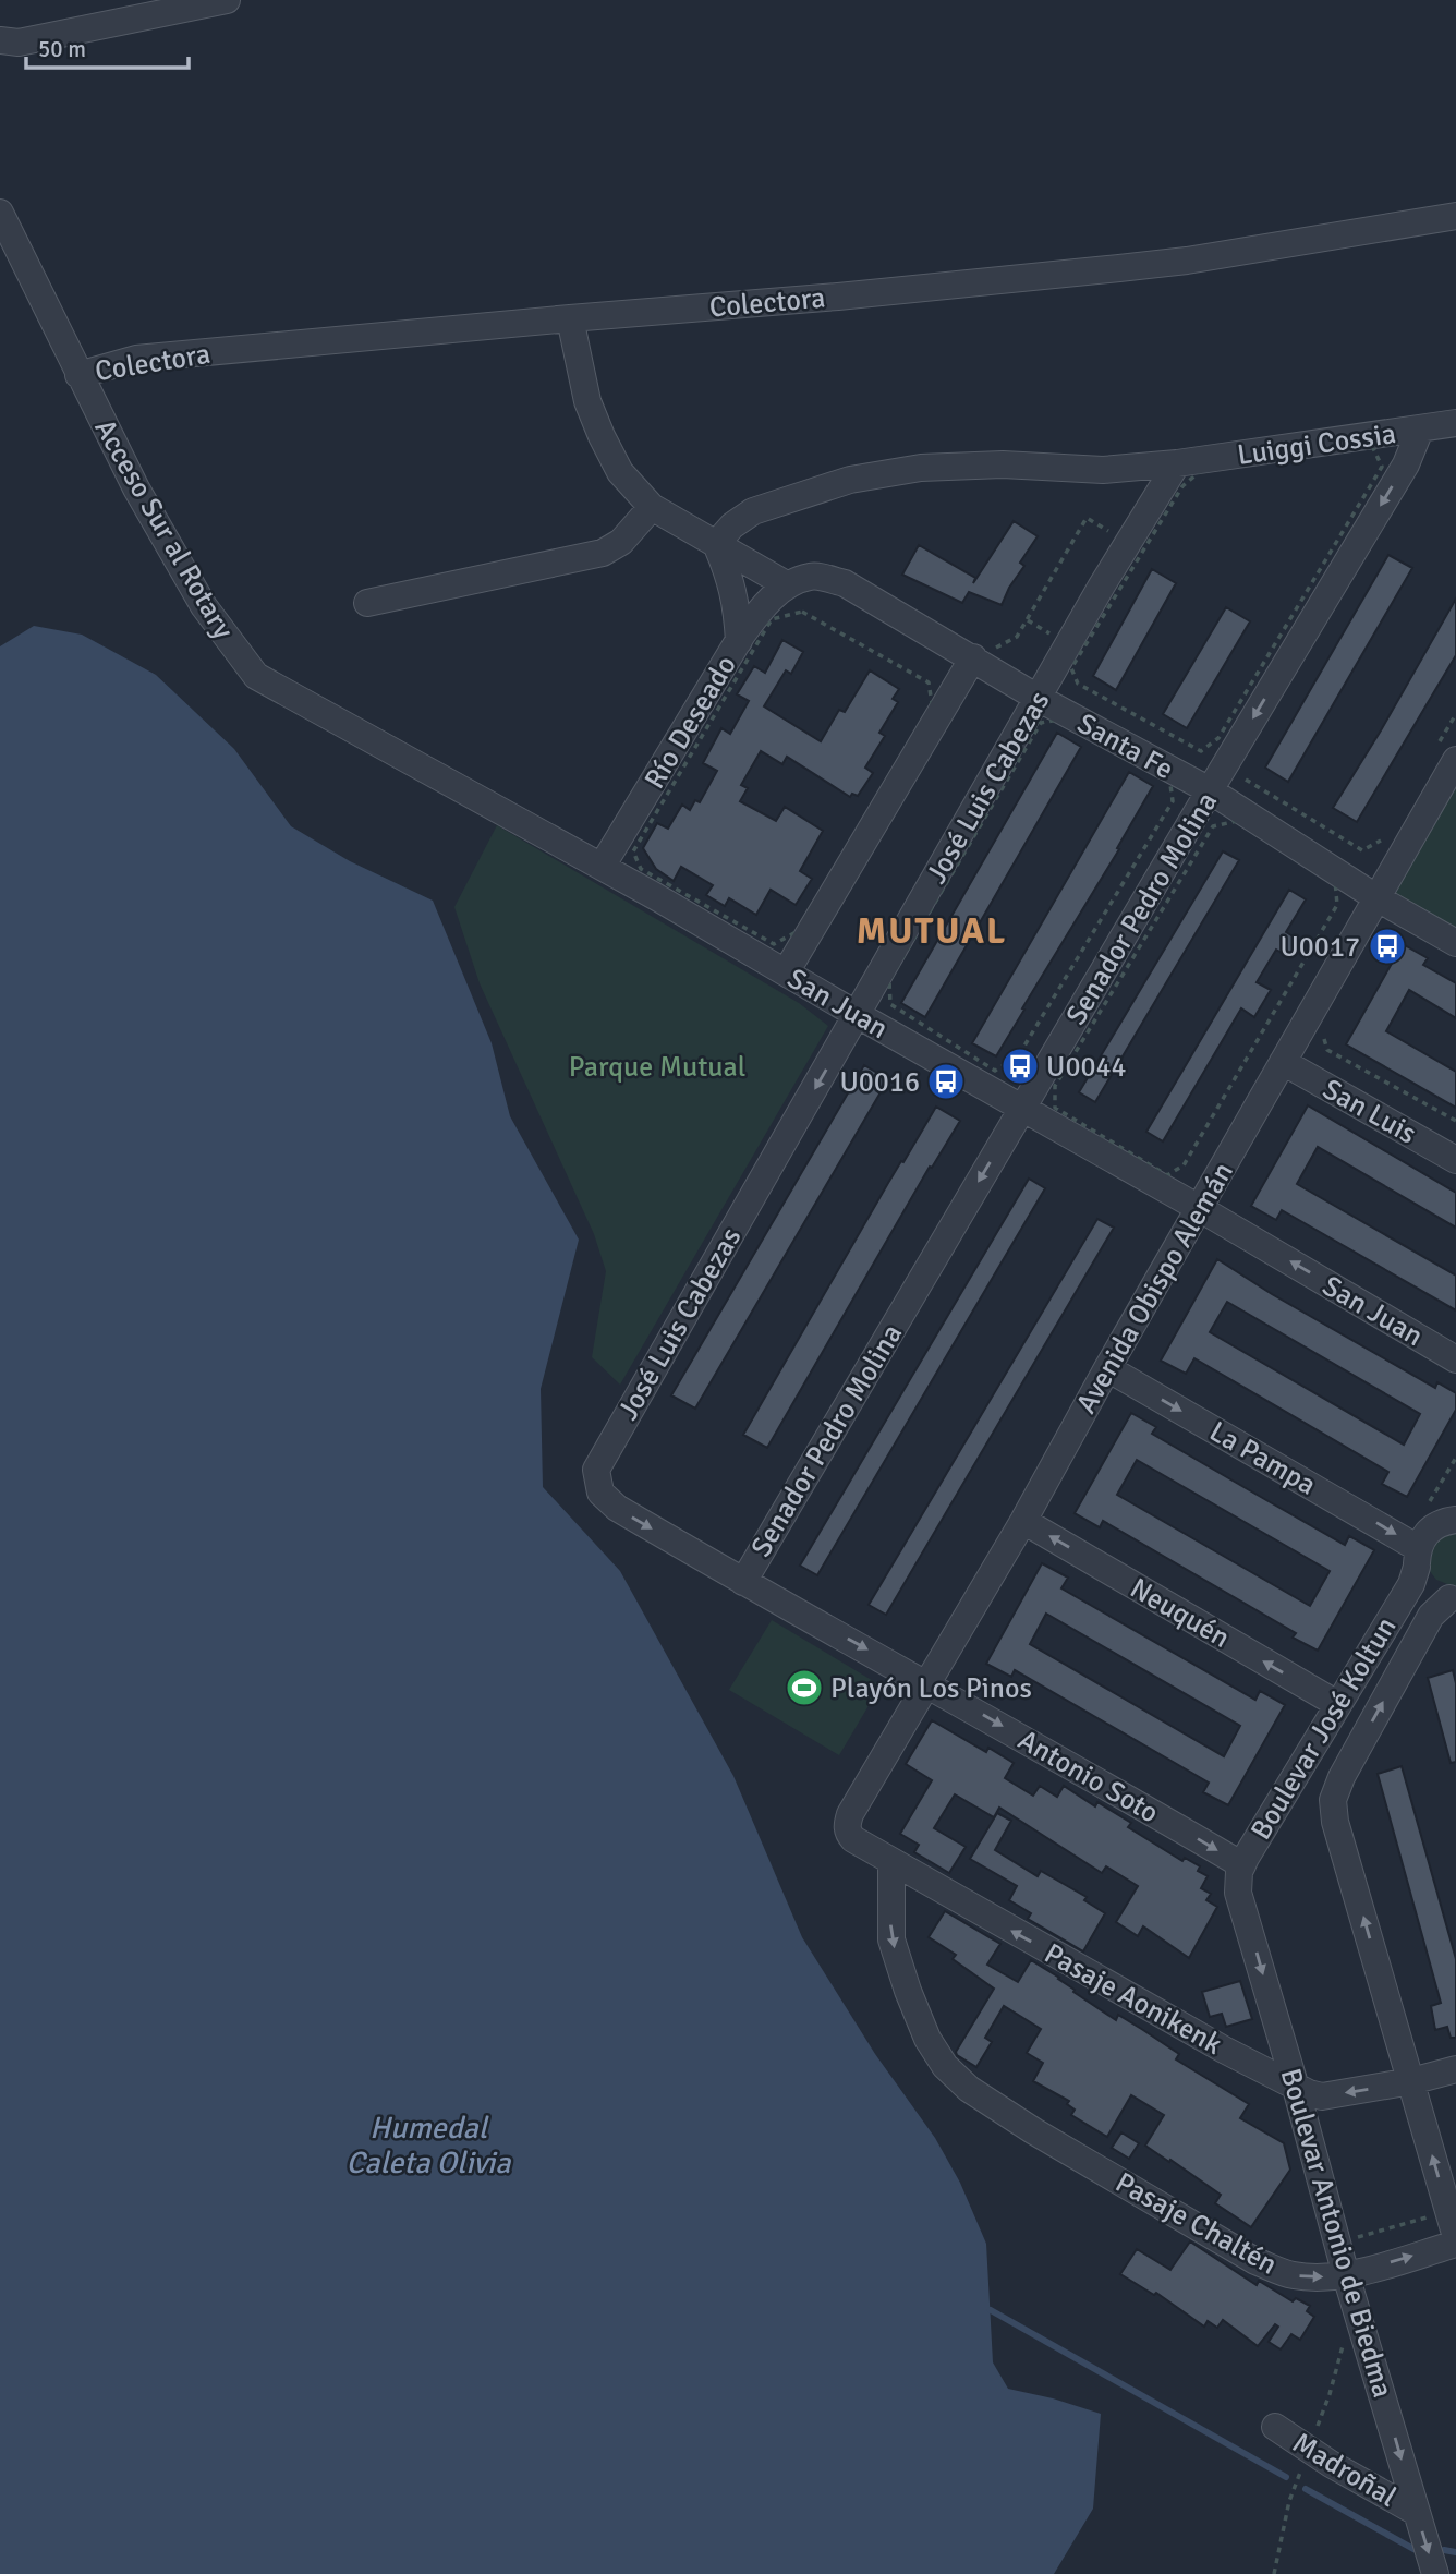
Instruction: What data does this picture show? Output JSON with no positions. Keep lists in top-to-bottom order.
{
  "streets": {
    "street": [
      "Colectora",
      "Luiggi Cossia",
      "Acceso Sur al Rotary",
      "Río Deseado",
      "Santa Fe",
      "José Luis Cabezas",
      "Senador Pedro Molina",
      "San Juan",
      "San Luis",
      "Avenida Obispo Alemán",
      "La Pampa",
      "Neuquén",
      "Boulevar José Koltun",
      "Antonio Soto",
      "Pasaje Aonikenk",
      "Pasaje Chaltén",
      "Boulevar Antonio de Biedma",
      "Madroñal"
    ]
  },
  "crossings": [
    ["Colectora", "Acceso Sur al Rotary"],
    ["Luiggi Cossia", "José Luis Cabezas"],
    ["Luiggi Cossia", "Senador Pedro Molina"],
    ["Acceso Sur al Rotary", "San Juan"],
    ["Río Deseado", "Santa Fe"],
    ["Río Deseado", "San Juan"],
    ["Santa Fe", "José Luis Cabezas"],
    ["Santa Fe", "Senador Pedro Molina"],
    ["Santa Fe", "Avenida Obispo Alemán"],
    ["José Luis Cabezas", "San Juan"],
    ["José Luis Cabezas", "Antonio Soto"],
    ["Senador Pedro Molina", "San Juan"],
    ["Senador Pedro Molina", "Antonio Soto"],
    ["San Juan", "Avenida Obispo Alemán"],
    ["San Luis", "Avenida Obispo Alemán"],
    ["Avenida Obispo Alemán", "La Pampa"],
    ["Avenida Obispo Alemán", "Neuquén"],
    ["Avenida Obispo Alemán", "Antonio Soto"],
    ["Avenida Obispo Alemán", "Pasaje Aonikenk"],
    ["La Pampa", "Boulevar José Koltun"],
    ["Neuquén", "Boulevar José Koltun"],
    ["Boulevar José Koltun", "Antonio Soto"],
    ["Boulevar José Koltun", "Pasaje Aonikenk"],
    ["Boulevar José Koltun", "Boulevar Antonio de Biedma"],
    ["Pasaje Aonikenk", "Pasaje Chaltén"],
    ["Pasaje Aonikenk", "Boulevar Antonio de Biedma"],
    ["Pasaje Chaltén", "Boulevar Antonio de Biedma"],
    ["Boulevar Antonio de Biedma", "Madroñal"]
  ],
  "one_way": [
    "José Luis Cabezas",
    "Senador Pedro Molina",
    "La Pampa",
    "Neuquén",
    "Antonio Soto",
    "Pasaje Aonikenk",
    "Pasaje Chaltén",
    "Boulevar Antonio de Biedma"
  ],
  "districts": ["MUTUAL"],
  "water": ["Humedal Caleta Olivia"],
  "parks": ["Parque Mutual"],
  "places": {
    "bus stop": ["U0017", "U0044", "U0016"],
    "sports": ["Playón Los Pinos"]
  },
  "scale_bar": "50 m"
}
